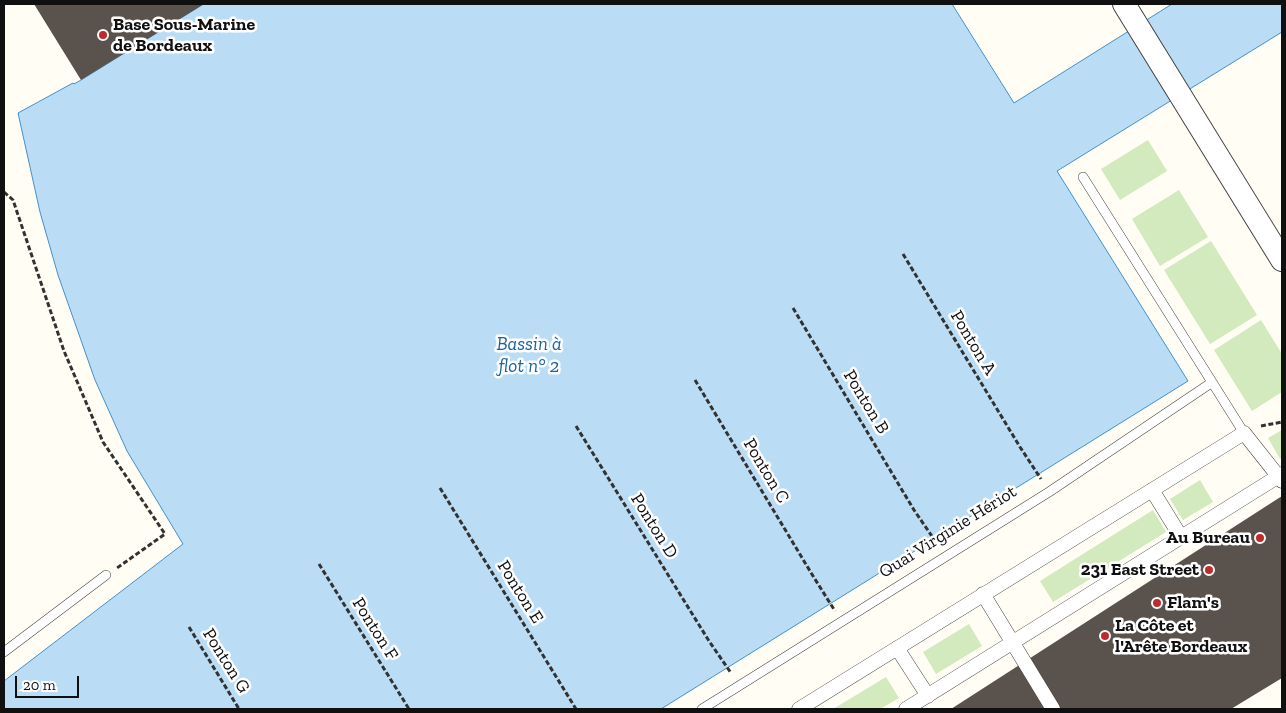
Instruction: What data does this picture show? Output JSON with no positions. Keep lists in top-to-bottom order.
{
  "streets": {
    "lane": ["Quai Virginie Hériot"],
    "path": [
      "Ponton A",
      "Ponton B",
      "Ponton C",
      "Ponton D",
      "Ponton E",
      "Ponton F",
      "Ponton G"
    ]
  },
  "water": ["Bassin à flot n° 2"],
  "places": [
    "Base Sous-Marine de Bordeaux",
    "Au Bureau",
    "231 East Street",
    "Flam's",
    "La Côte et l'Arête Bordeaux"
  ],
  "scale_bar": "20 m"
}
